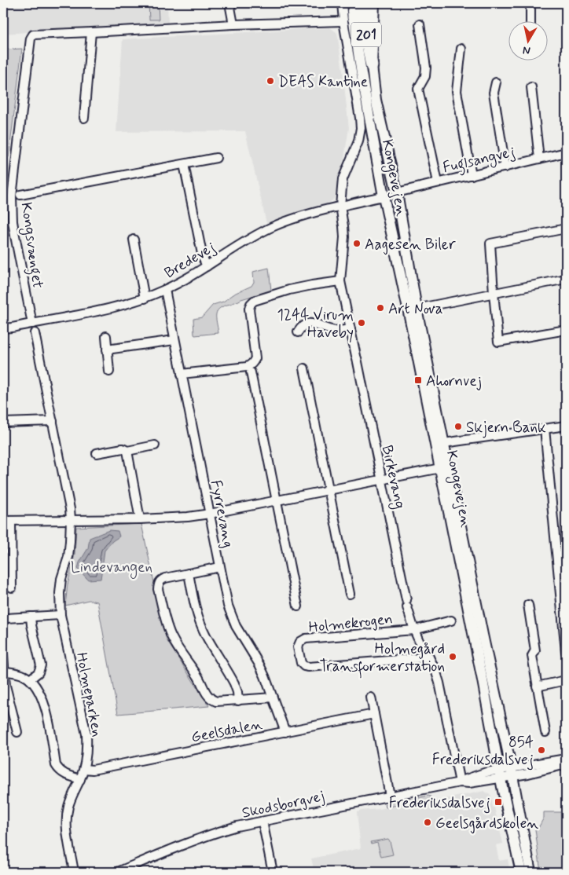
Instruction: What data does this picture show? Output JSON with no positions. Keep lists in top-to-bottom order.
{
  "streets": {
    "highway": ["201"],
    "main road": ["Kongevejen"],
    "street": [
      "Fuglsangvej",
      "Kongsvænget",
      "Bredevej",
      "Birkevang",
      "Fyrrevang",
      "Holmekrogen",
      "Holmeparken",
      "Geelsdalen",
      "Skodsborgvej"
    ]
  },
  "crossings": [
    ["201", "Kongevejen"],
    ["201", "Kongsvænget"],
    ["Fuglsangvej", "Kongevejen"],
    ["Kongevejen", "Kongsvænget"],
    ["Kongevejen", "Bredevej"],
    ["Kongevejen", "Birkevang"],
    ["Kongevejen", "Skodsborgvej"],
    ["Kongsvænget", "Bredevej"],
    ["Bredevej", "Fyrrevang"],
    ["Birkevang", "Holmekrogen"],
    ["Fyrrevang", "Geelsdalen"],
    ["Holmekrogen", "Skodsborgvej"],
    ["Holmeparken", "Geelsdalen"]
  ],
  "parks": ["Lindevangen"],
  "places": {
    "other": [
      "DEAS Kantine",
      "Aagesen Biler",
      "Art Nova",
      "1244 Virum Haveby",
      "Skjern Bank",
      "Holmegård Transformerstation",
      "854 Frederiksdalsvej",
      "Geelsgårdskolen"
    ],
    "transit": ["Ahornvej", "Frederiksdalsvej"]
  },
  "north": "bottom"
}
